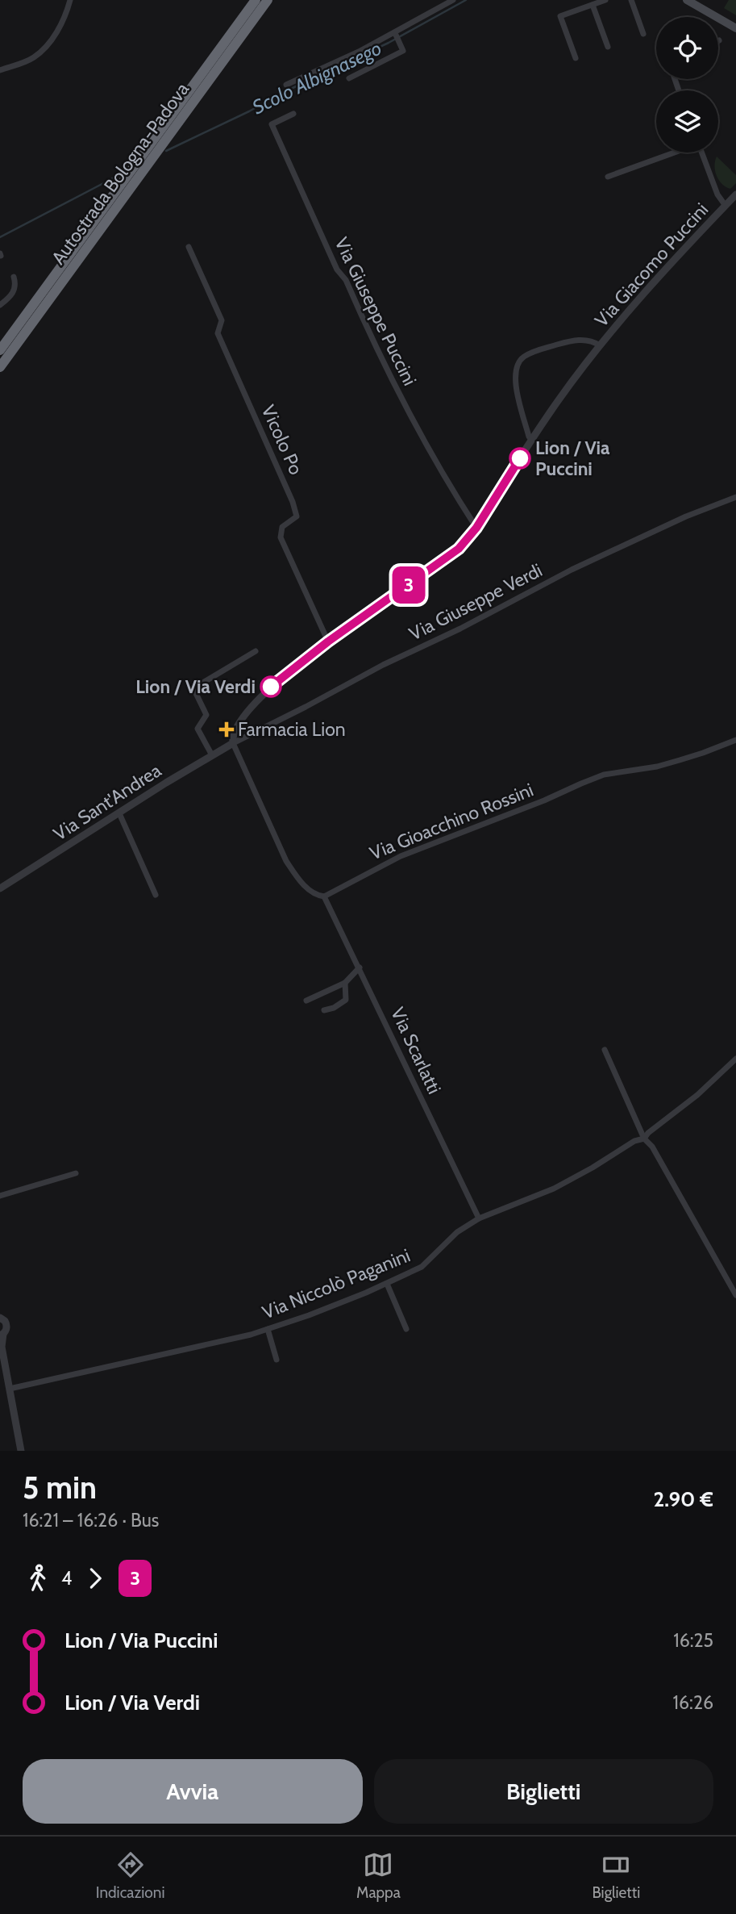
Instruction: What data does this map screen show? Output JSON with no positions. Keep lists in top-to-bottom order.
{
  "streets": {
    "highway": ["Autostrada Bologna-Padova"],
    "street": [
      "Via Giacomo Puccini",
      "Via Giuseppe Puccini",
      "Vicolo Po",
      "Via Giuseppe Verdi",
      "Via Sant'Andrea",
      "Via Gioacchino Rossini",
      "Via Scarlatti",
      "Via Niccolò Paganini"
    ]
  },
  "crossings": [
    ["Via Giacomo Puccini", "Via Giuseppe Puccini"],
    ["Via Giacomo Puccini", "Vicolo Po"],
    ["Via Giacomo Puccini", "Via Giuseppe Verdi"],
    ["Via Giacomo Puccini", "Via Sant'Andrea"],
    ["Via Giuseppe Verdi", "Via Sant'Andrea"],
    ["Via Gioacchino Rossini", "Via Scarlatti"],
    ["Via Scarlatti", "Via Niccolò Paganini"]
  ],
  "water": ["Scolo Albignasego"],
  "places": {
    "other": ["Lion / Via Puccini", "Lion / Via Verdi"],
    "health": ["Farmacia Lion"]
  },
  "lines": ["bus line 3"],
  "page": {
    "on_map": "3",
    "heading": ["5 min", "16:21 – 16:26 · Bus", "2.90 €"],
    "legs": ["4", "3"],
    "list": [
      {
        "name": "Lion / Via Puccini",
        "value": "16:25"
      },
      {
        "name": "Lion / Via Verdi",
        "value": "16:26"
      }
    ],
    "buttons": ["Avvia", "Biglietti"],
    "tabs": ["Indicazioni", "Mappa", "Biglietti"]
  }
}
